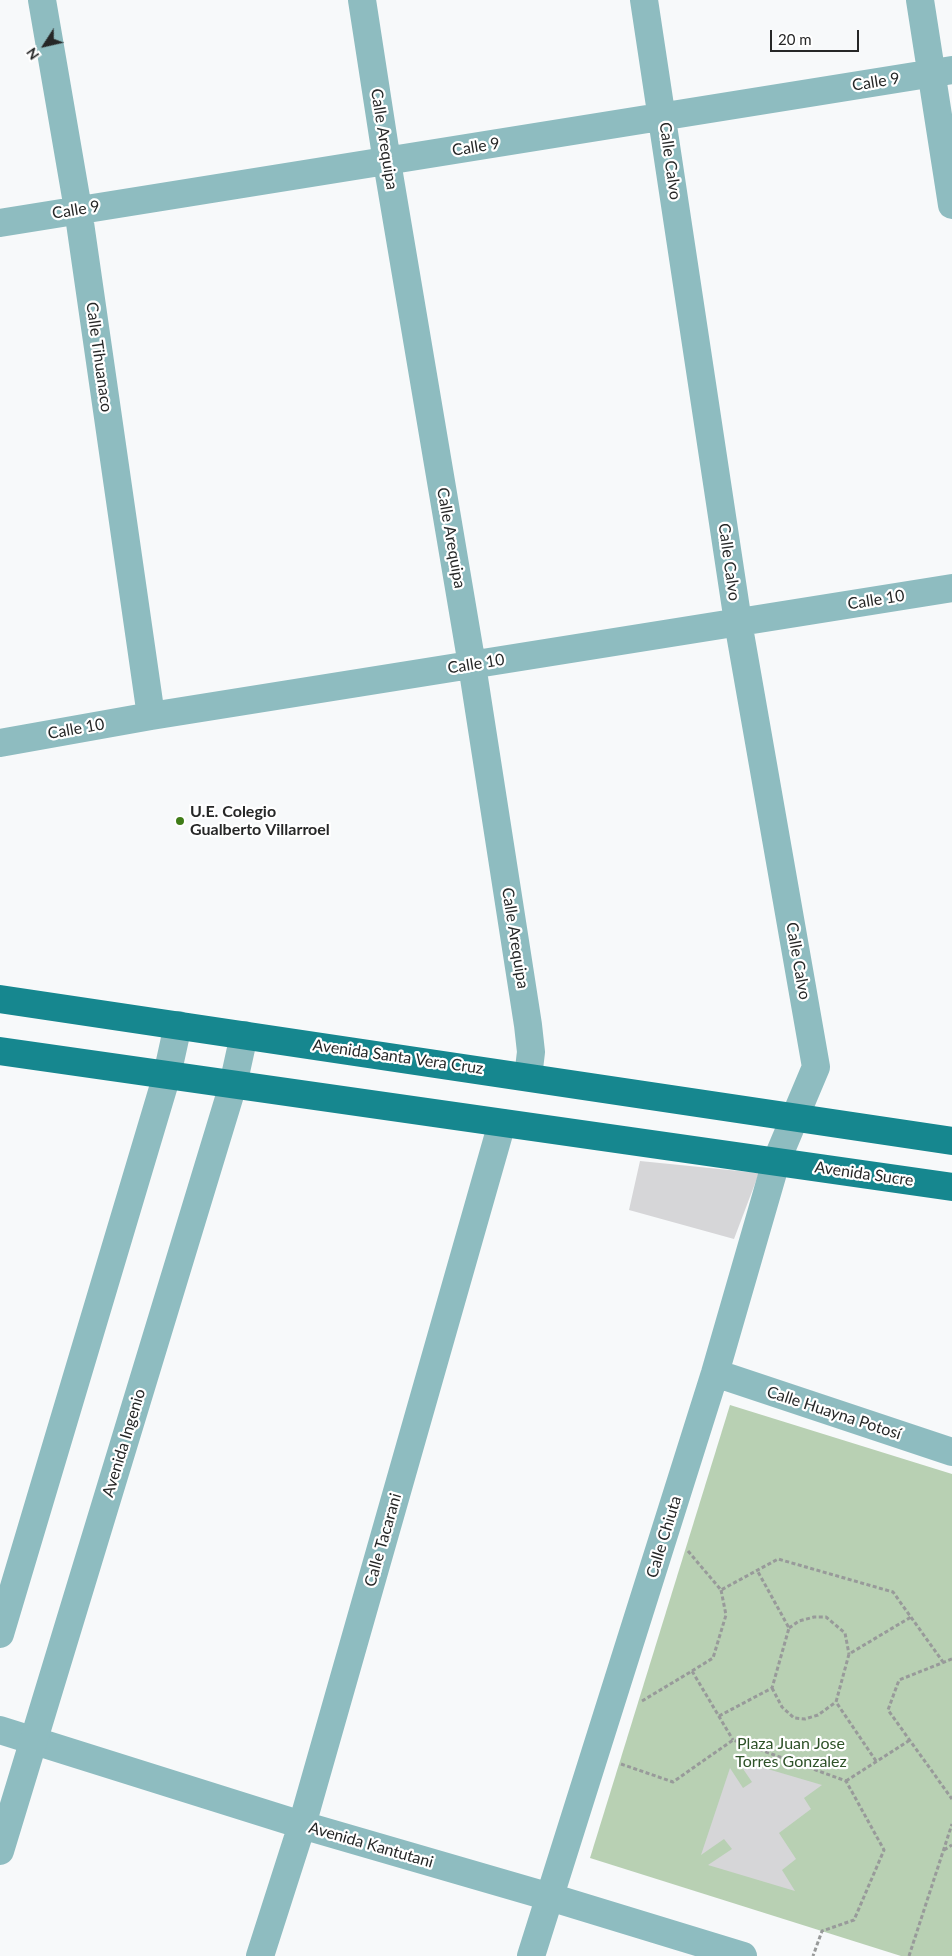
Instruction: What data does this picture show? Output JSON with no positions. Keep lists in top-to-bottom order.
{
  "streets": {
    "main road": ["Avenida Santa Vera Cruz", "Avenida Sucre"],
    "street": [
      "Calle 9",
      "Calle Arequipa",
      "Calle Calvo",
      "Calle Tihuanaco",
      "Calle 10",
      "Calle Huayna Potosí",
      "Avenida Ingenio",
      "Calle Chiuta",
      "Calle Tacarani",
      "Avenida Kantutani"
    ]
  },
  "crossings": [
    ["Calle 9", "Calle Arequipa"],
    ["Calle 9", "Calle Calvo"],
    ["Calle 9", "Calle Tihuanaco"],
    ["Calle Arequipa", "Calle 10"],
    ["Calle Arequipa", "Avenida Santa Vera Cruz"],
    ["Calle Calvo", "Calle 10"],
    ["Calle Calvo", "Avenida Santa Vera Cruz"],
    ["Calle Calvo", "Calle Chiuta"],
    ["Calle Tihuanaco", "Calle 10"],
    ["Avenida Santa Vera Cruz", "Avenida Ingenio"],
    ["Avenida Santa Vera Cruz", "Calle Chiuta"],
    ["Avenida Sucre", "Calle Chiuta"],
    ["Calle Huayna Potosí", "Calle Chiuta"],
    ["Avenida Ingenio", "Avenida Kantutani"],
    ["Calle Chiuta", "Avenida Kantutani"],
    ["Calle Tacarani", "Avenida Kantutani"]
  ],
  "parks": ["Plaza Juan Jose Torres Gonzalez"],
  "places": ["U.E. Colegio Gualberto Villarroel"],
  "scale_bar": "20 m",
  "north": "bottom left"
}
